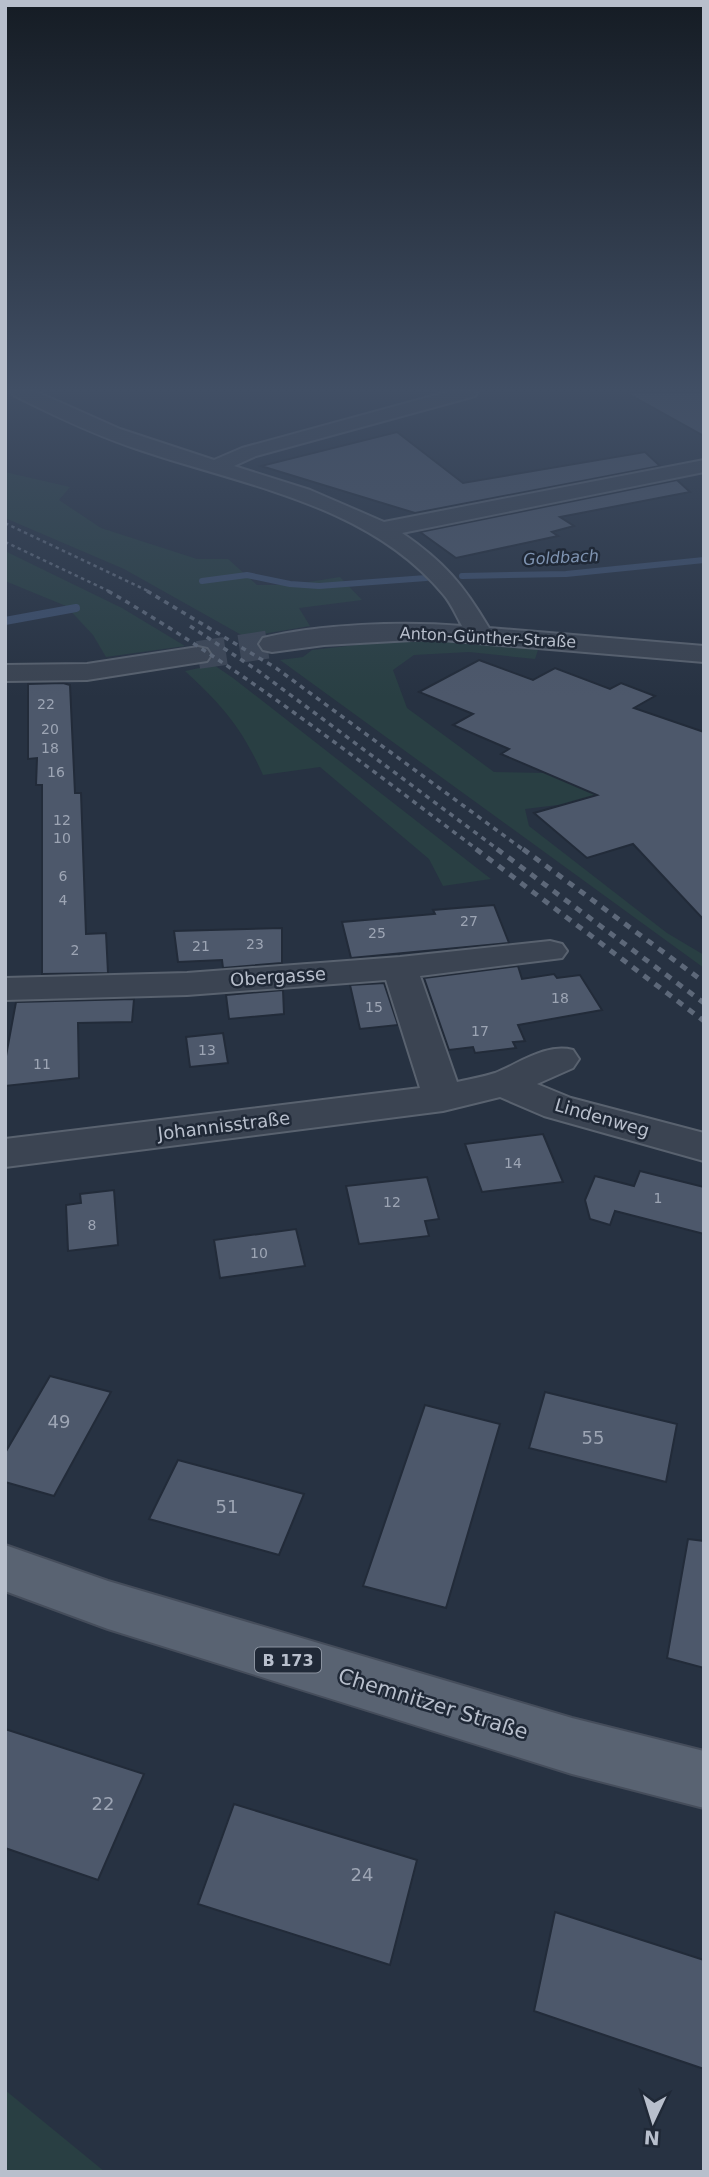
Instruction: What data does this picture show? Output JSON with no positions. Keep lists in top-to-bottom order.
{
  "streets": {
    "main road": ["B 173", "Chemnitzer Straße"],
    "street": [
      "Anton-Günther-Straße",
      "Obergasse",
      "Lindenweg",
      "Johannisstraße"
    ]
  },
  "crossings": [
    ["Lindenweg", "Johannisstraße"]
  ],
  "water": ["Goldbach"],
  "house_numbers": [
    "22",
    "20",
    "18",
    "16",
    "12",
    "10",
    "6",
    "4",
    "27",
    "25",
    "23",
    "21",
    "2",
    "18",
    "15",
    "17",
    "13",
    "11",
    "14",
    "1",
    "12",
    "8",
    "10",
    "49",
    "55",
    "51",
    "22",
    "24"
  ],
  "north": "bottom"
}
